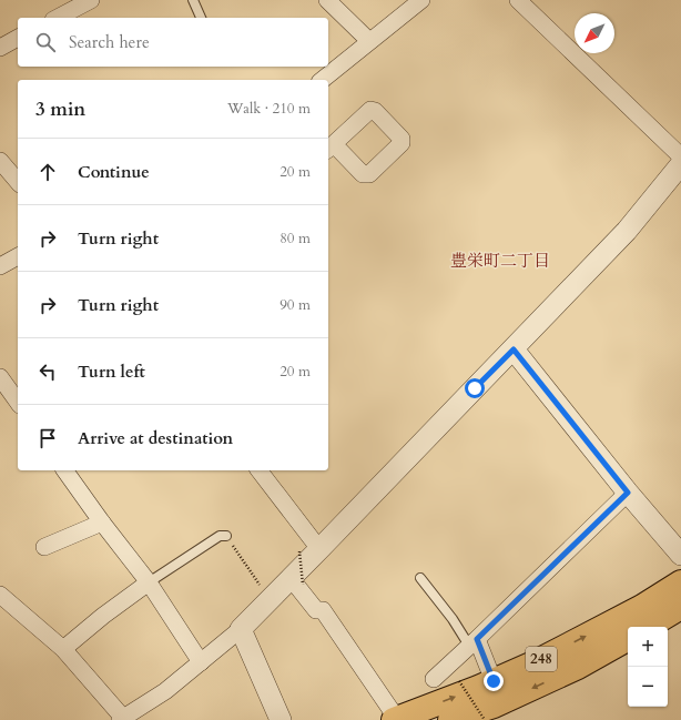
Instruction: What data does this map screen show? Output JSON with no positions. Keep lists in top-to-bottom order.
{
  "streets": {
    "highway": ["248"]
  },
  "districts": ["豊栄町二丁目"],
  "north": "bottom left",
  "page": {
    "search": "Search here",
    "heading": ["3 min", "Walk · 210 m"],
    "list": [
      ["Continue", "20 m"],
      ["Turn right", "80 m"],
      ["Turn right", "90 m"],
      ["Turn left", "20 m"],
      "Arrive at destination"
    ],
    "map_buttons": ["+", "−"]
  }
}
